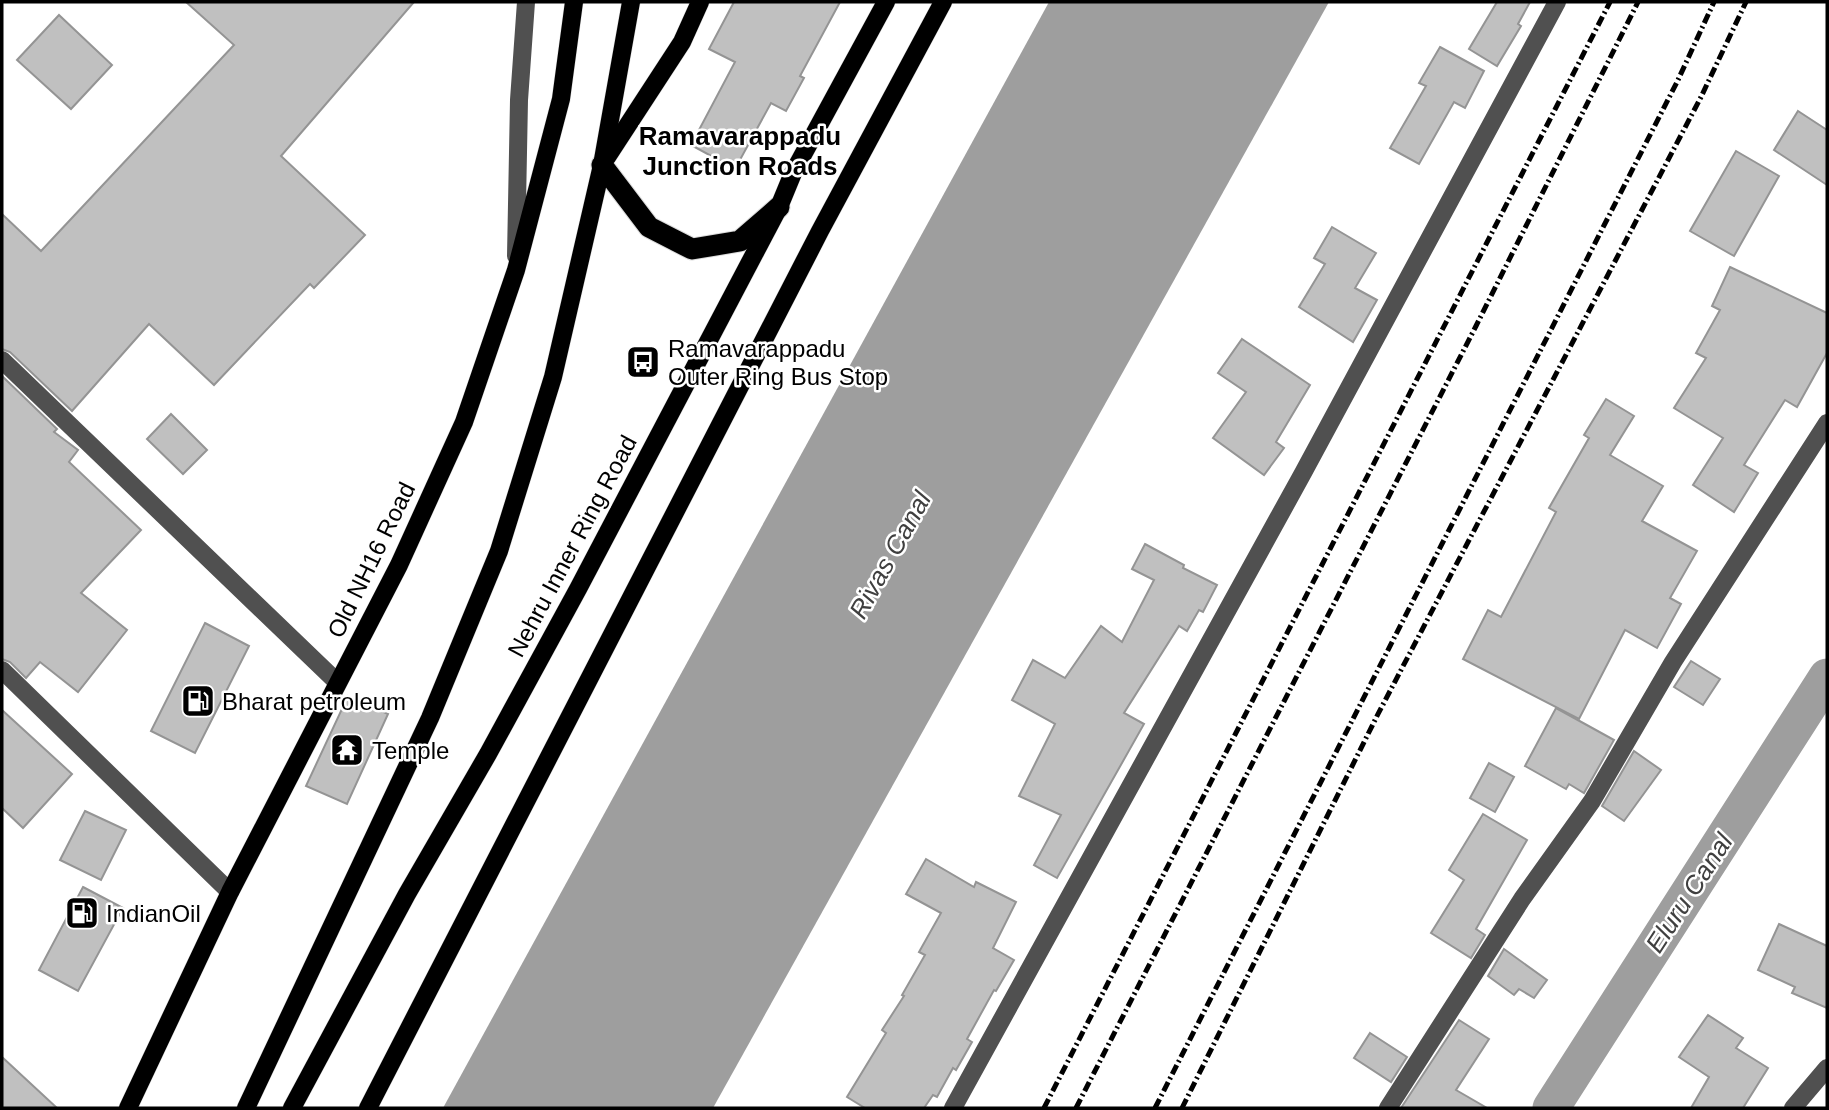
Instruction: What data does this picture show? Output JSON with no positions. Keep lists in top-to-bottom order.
{
  "streets": {
    "main road": ["Nehru Inner Ring Road", "Old NH16 Road"]
  },
  "districts": ["Ramavarappadu Junction Roads"],
  "water": ["Rivas Canal", "Eluru Canal"],
  "places": {
    "bus stop": ["Ramavarappadu Outer Ring Bus Stop"],
    "fuel station": ["Bharat petroleum", "IndianOil"],
    "temple": ["Temple"]
  }
}
